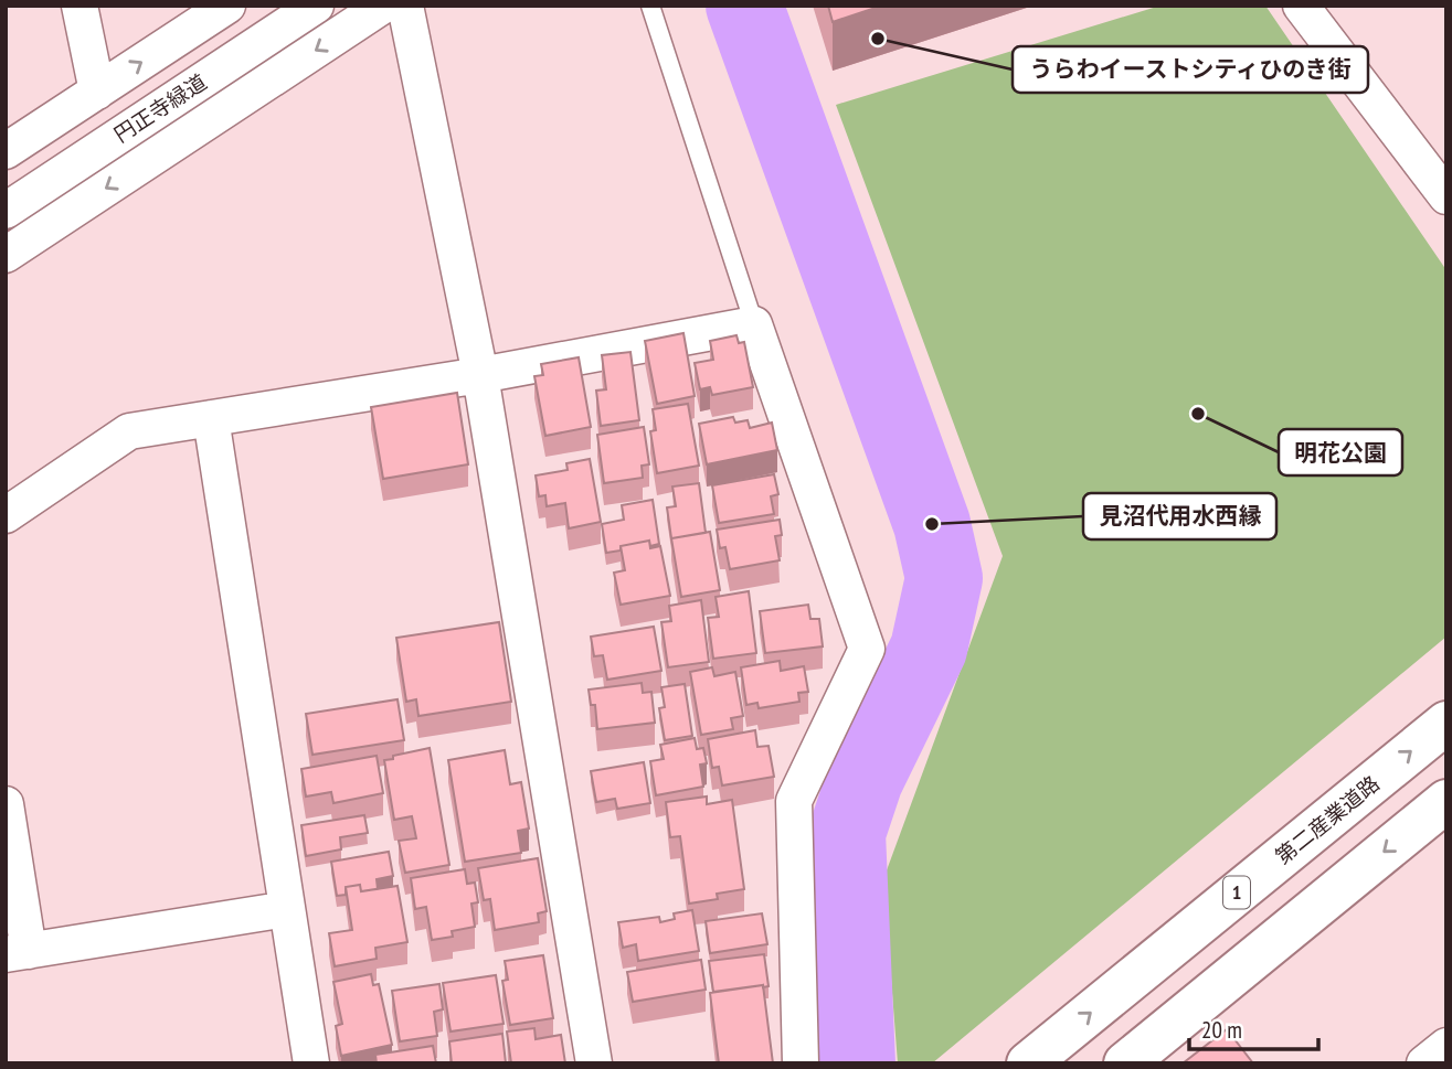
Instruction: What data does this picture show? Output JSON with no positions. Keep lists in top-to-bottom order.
{
  "streets": {
    "main road": ["第二産業道路", "1"],
    "street": ["円正寺緑道"]
  },
  "places": ["うらわイーストシティひのき街", "明花公園", "見沼代用水西縁"],
  "scale_bar": "20 m"
}
